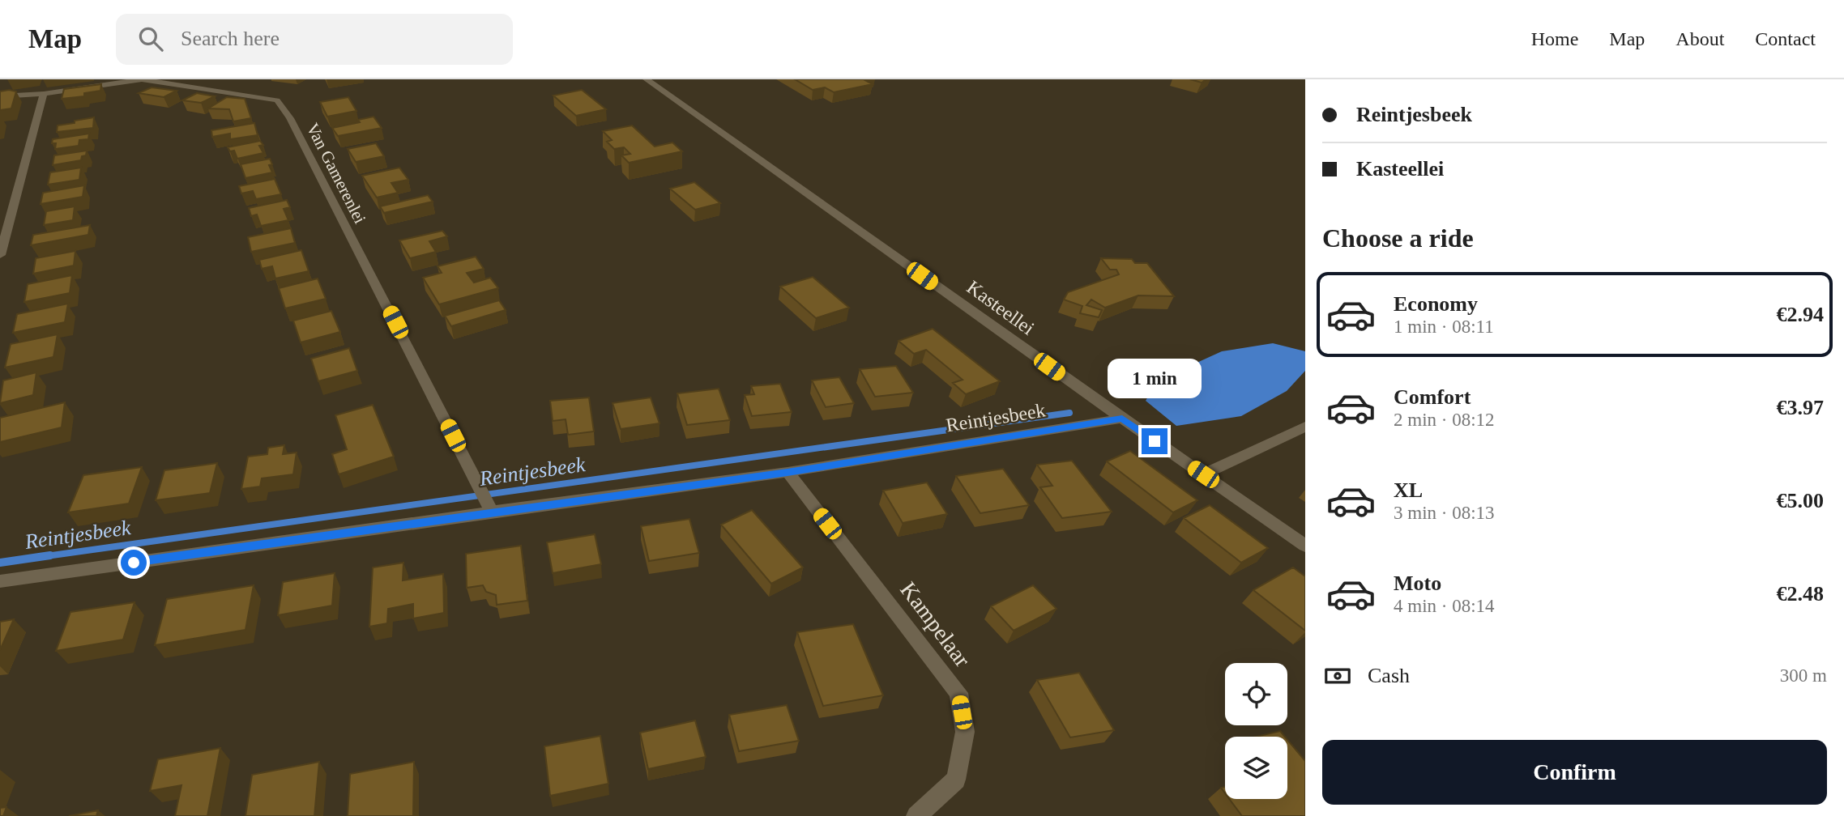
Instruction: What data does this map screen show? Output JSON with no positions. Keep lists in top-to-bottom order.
{
  "streets": {
    "street": [
      "Van Gamerenlei",
      "Kasteellei",
      "Reintjesbeek",
      "Kampelaar"
    ]
  },
  "crossings": [
    ["Van Gamerenlei", "Reintjesbeek"],
    ["Kasteellei", "Reintjesbeek"],
    ["Reintjesbeek", "Kampelaar"]
  ],
  "water": ["Reintjesbeek"],
  "page": {
    "header": "Map",
    "search": "Search here",
    "nav": [
      "Home",
      "Map",
      "About",
      "Contact"
    ],
    "banner": ["Reintjesbeek", "Kasteellei"],
    "heading": "Choose a ride",
    "list": [
      {
        "name": "Economy",
        "note": "1 min · 08:11",
        "value": "€2.94"
      },
      {
        "name": "Comfort",
        "note": "2 min · 08:12",
        "value": "€3.97"
      },
      {
        "name": "XL",
        "note": "3 min · 08:13",
        "value": "€5.00"
      },
      {
        "name": "Moto",
        "note": "4 min · 08:14",
        "value": "€2.48"
      }
    ],
    "bubble": "1 min",
    "pay": ["Cash", "300 m"],
    "buttons": "Confirm"
  }
}
